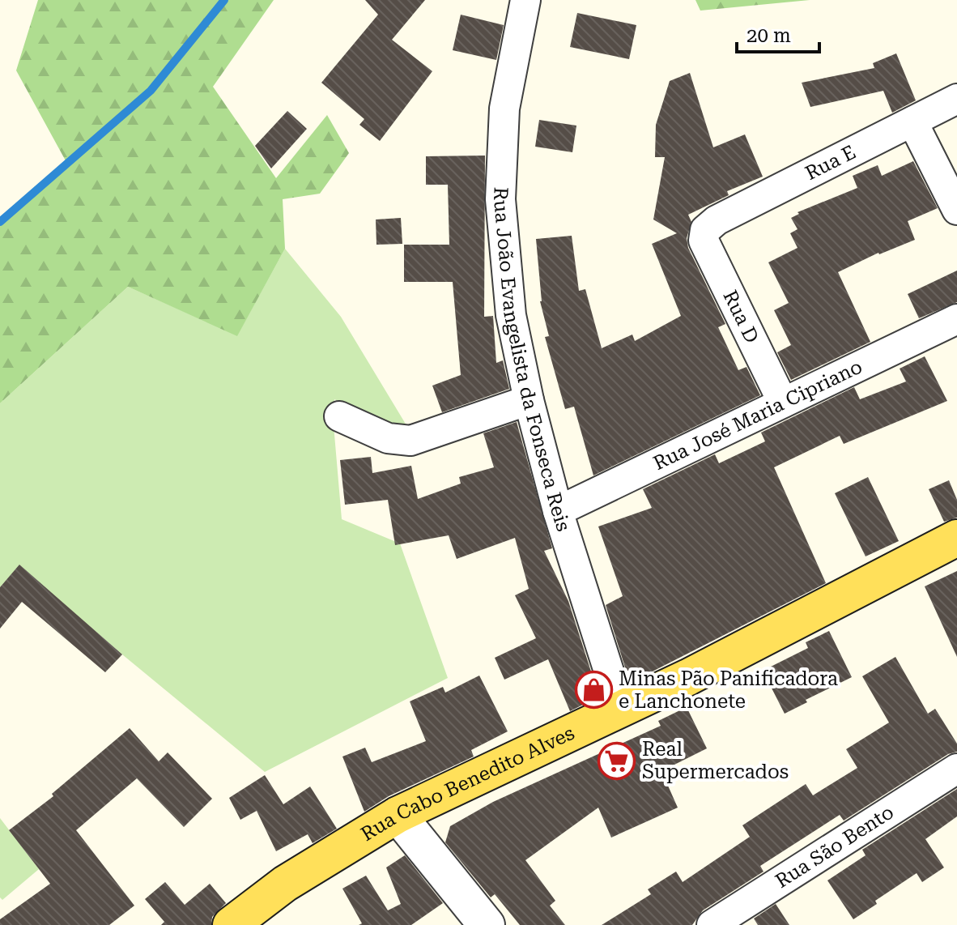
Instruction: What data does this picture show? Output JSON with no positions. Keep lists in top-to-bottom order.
{
  "streets": {
    "main road": ["Rua Cabo Benedito Alves"],
    "street": [
      "Rua E",
      "Rua D",
      "Rua João Evangelista da Fonseca Reis",
      "Rua José Maria Cipriano",
      "Rua São Bento"
    ]
  },
  "crossings": [
    ["Rua E", "Rua D"],
    ["Rua D", "Rua José Maria Cipriano"],
    ["Rua João Evangelista da Fonseca Reis", "Rua José Maria Cipriano"],
    ["Rua João Evangelista da Fonseca Reis", "Rua Cabo Benedito Alves"]
  ],
  "places": {
    "shop": ["Minas Pão Panificadora e Lanchonete"],
    "supermarket": ["Real Supermercados"]
  },
  "scale_bar": "20 m"
}
